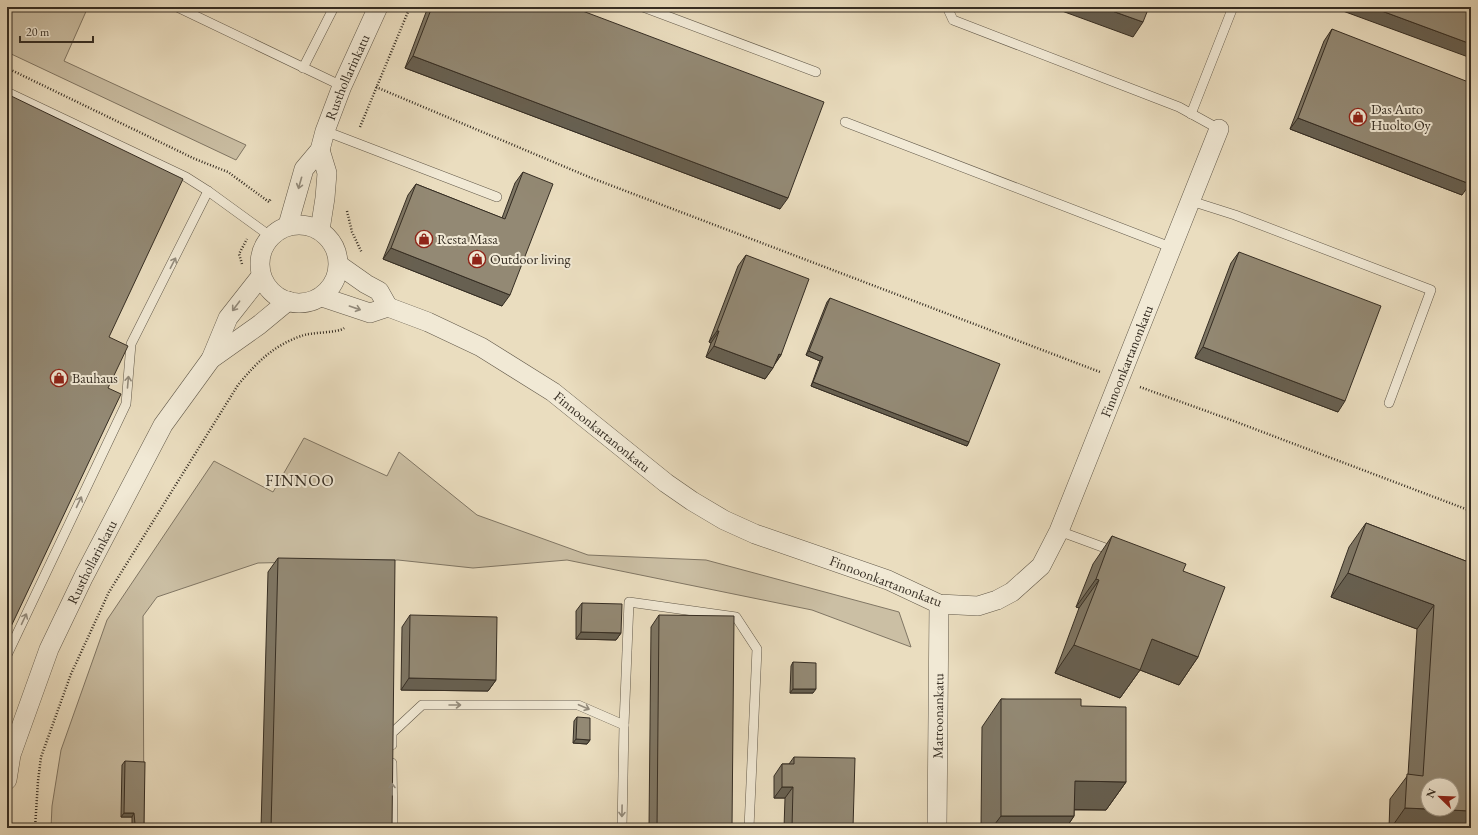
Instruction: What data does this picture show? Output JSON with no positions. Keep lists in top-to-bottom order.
{
  "streets": {
    "street": ["Rusthollarinkatu", "Finnoonkartanonkatu", "Matroonankatu"]
  },
  "crossings": [
    ["Finnoonkartanonkatu", "Matroonankatu"]
  ],
  "districts": ["FINNOO"],
  "places": {
    "shop": [
      "Das Auto Huolto Oy",
      "Resta Masa",
      "Outdoor living",
      "Bauhaus"
    ]
  },
  "scale_bar": "20 m",
  "north": "top left"
}
